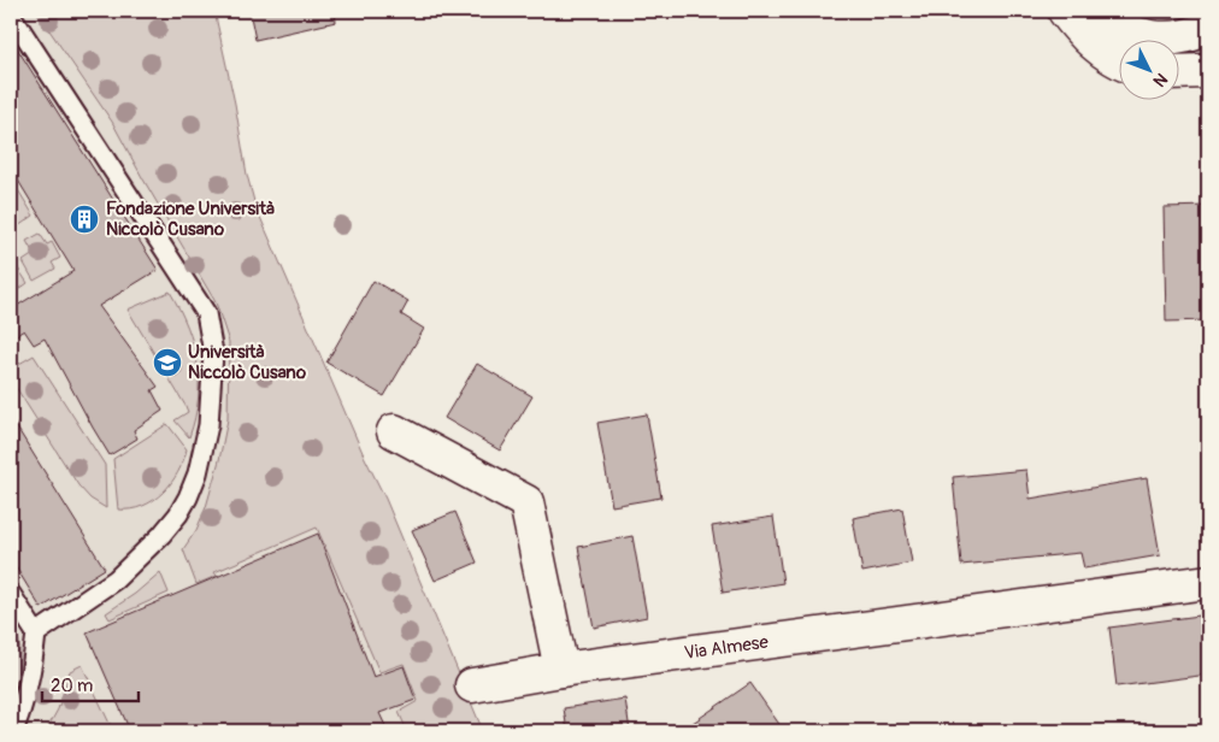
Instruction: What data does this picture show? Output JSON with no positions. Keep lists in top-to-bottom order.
{
  "streets": {
    "street": ["Via Almese"]
  },
  "places": {
    "building": ["Fondazione Università Niccolò Cusano"],
    "school or university": ["Università Niccolò Cusano"]
  },
  "scale_bar": "20 m",
  "north": "bottom right"
}
